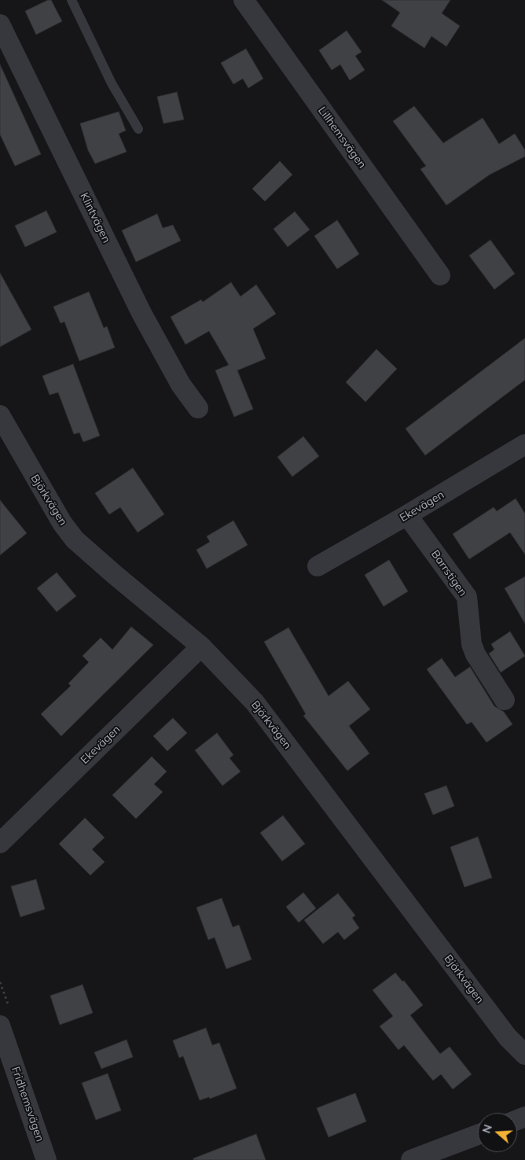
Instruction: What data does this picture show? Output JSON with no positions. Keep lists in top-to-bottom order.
{
  "streets": {
    "street": [
      "Lillhemsvägen",
      "Klintvägen",
      "Björkvägen",
      "Ekevägen",
      "Barrstigen",
      "Fridhemsvägen"
    ]
  },
  "crossings": [
    ["Björkvägen", "Ekevägen"],
    ["Ekevägen", "Barrstigen"]
  ],
  "north": "left"
}
